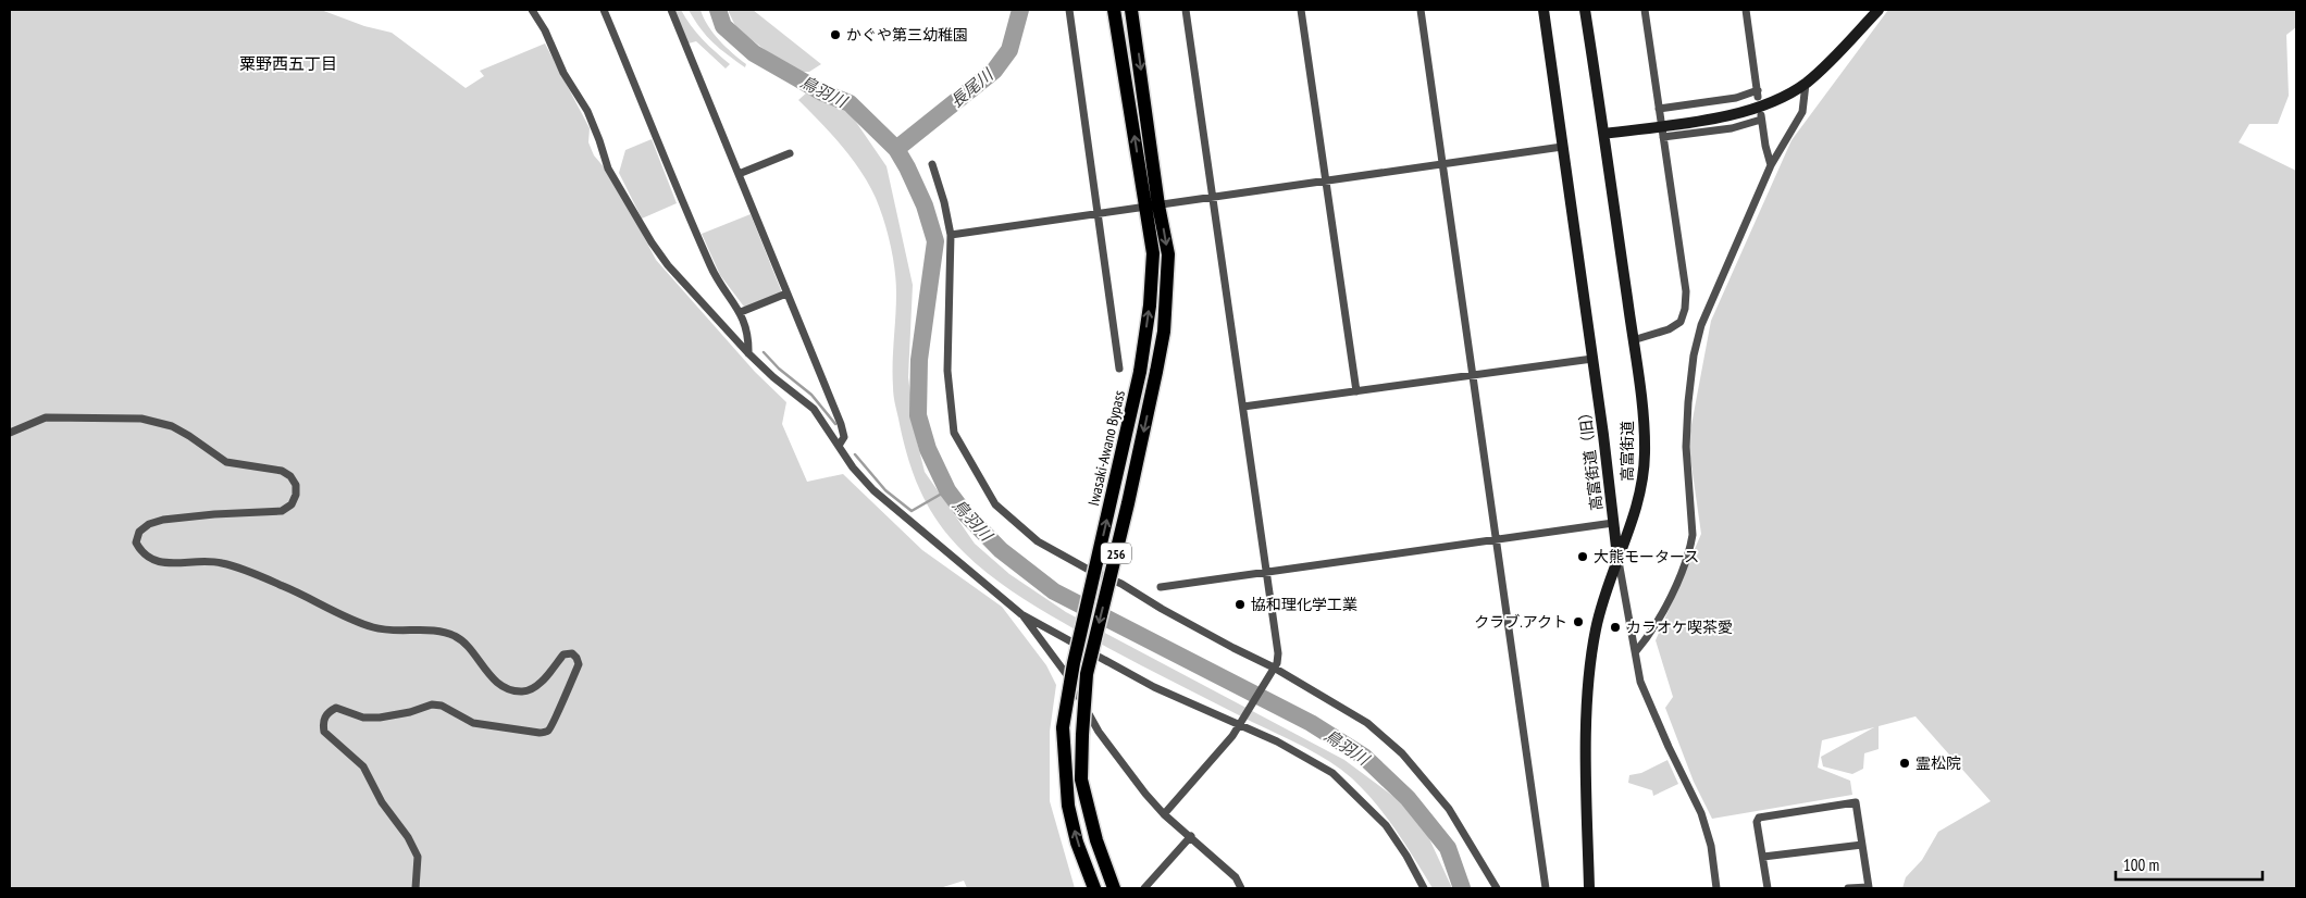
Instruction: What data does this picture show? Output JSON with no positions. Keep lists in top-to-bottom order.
{
  "streets": {
    "highway": ["Iwasaki-Awano Bypass", "256"],
    "street": ["高富街道", "高富街道（旧）"]
  },
  "crossings": [
    ["高富街道", "高富街道（旧）"]
  ],
  "districts": ["粟野西五丁目"],
  "water": ["長尾川", "鳥羽川"],
  "places": [
    "かぐや第三幼稚園",
    "大熊モータース",
    "協和理化学工業",
    "クラブ.アクト",
    "カラオケ喫茶愛",
    "霊松院"
  ],
  "scale_bar": "100 m"
}
